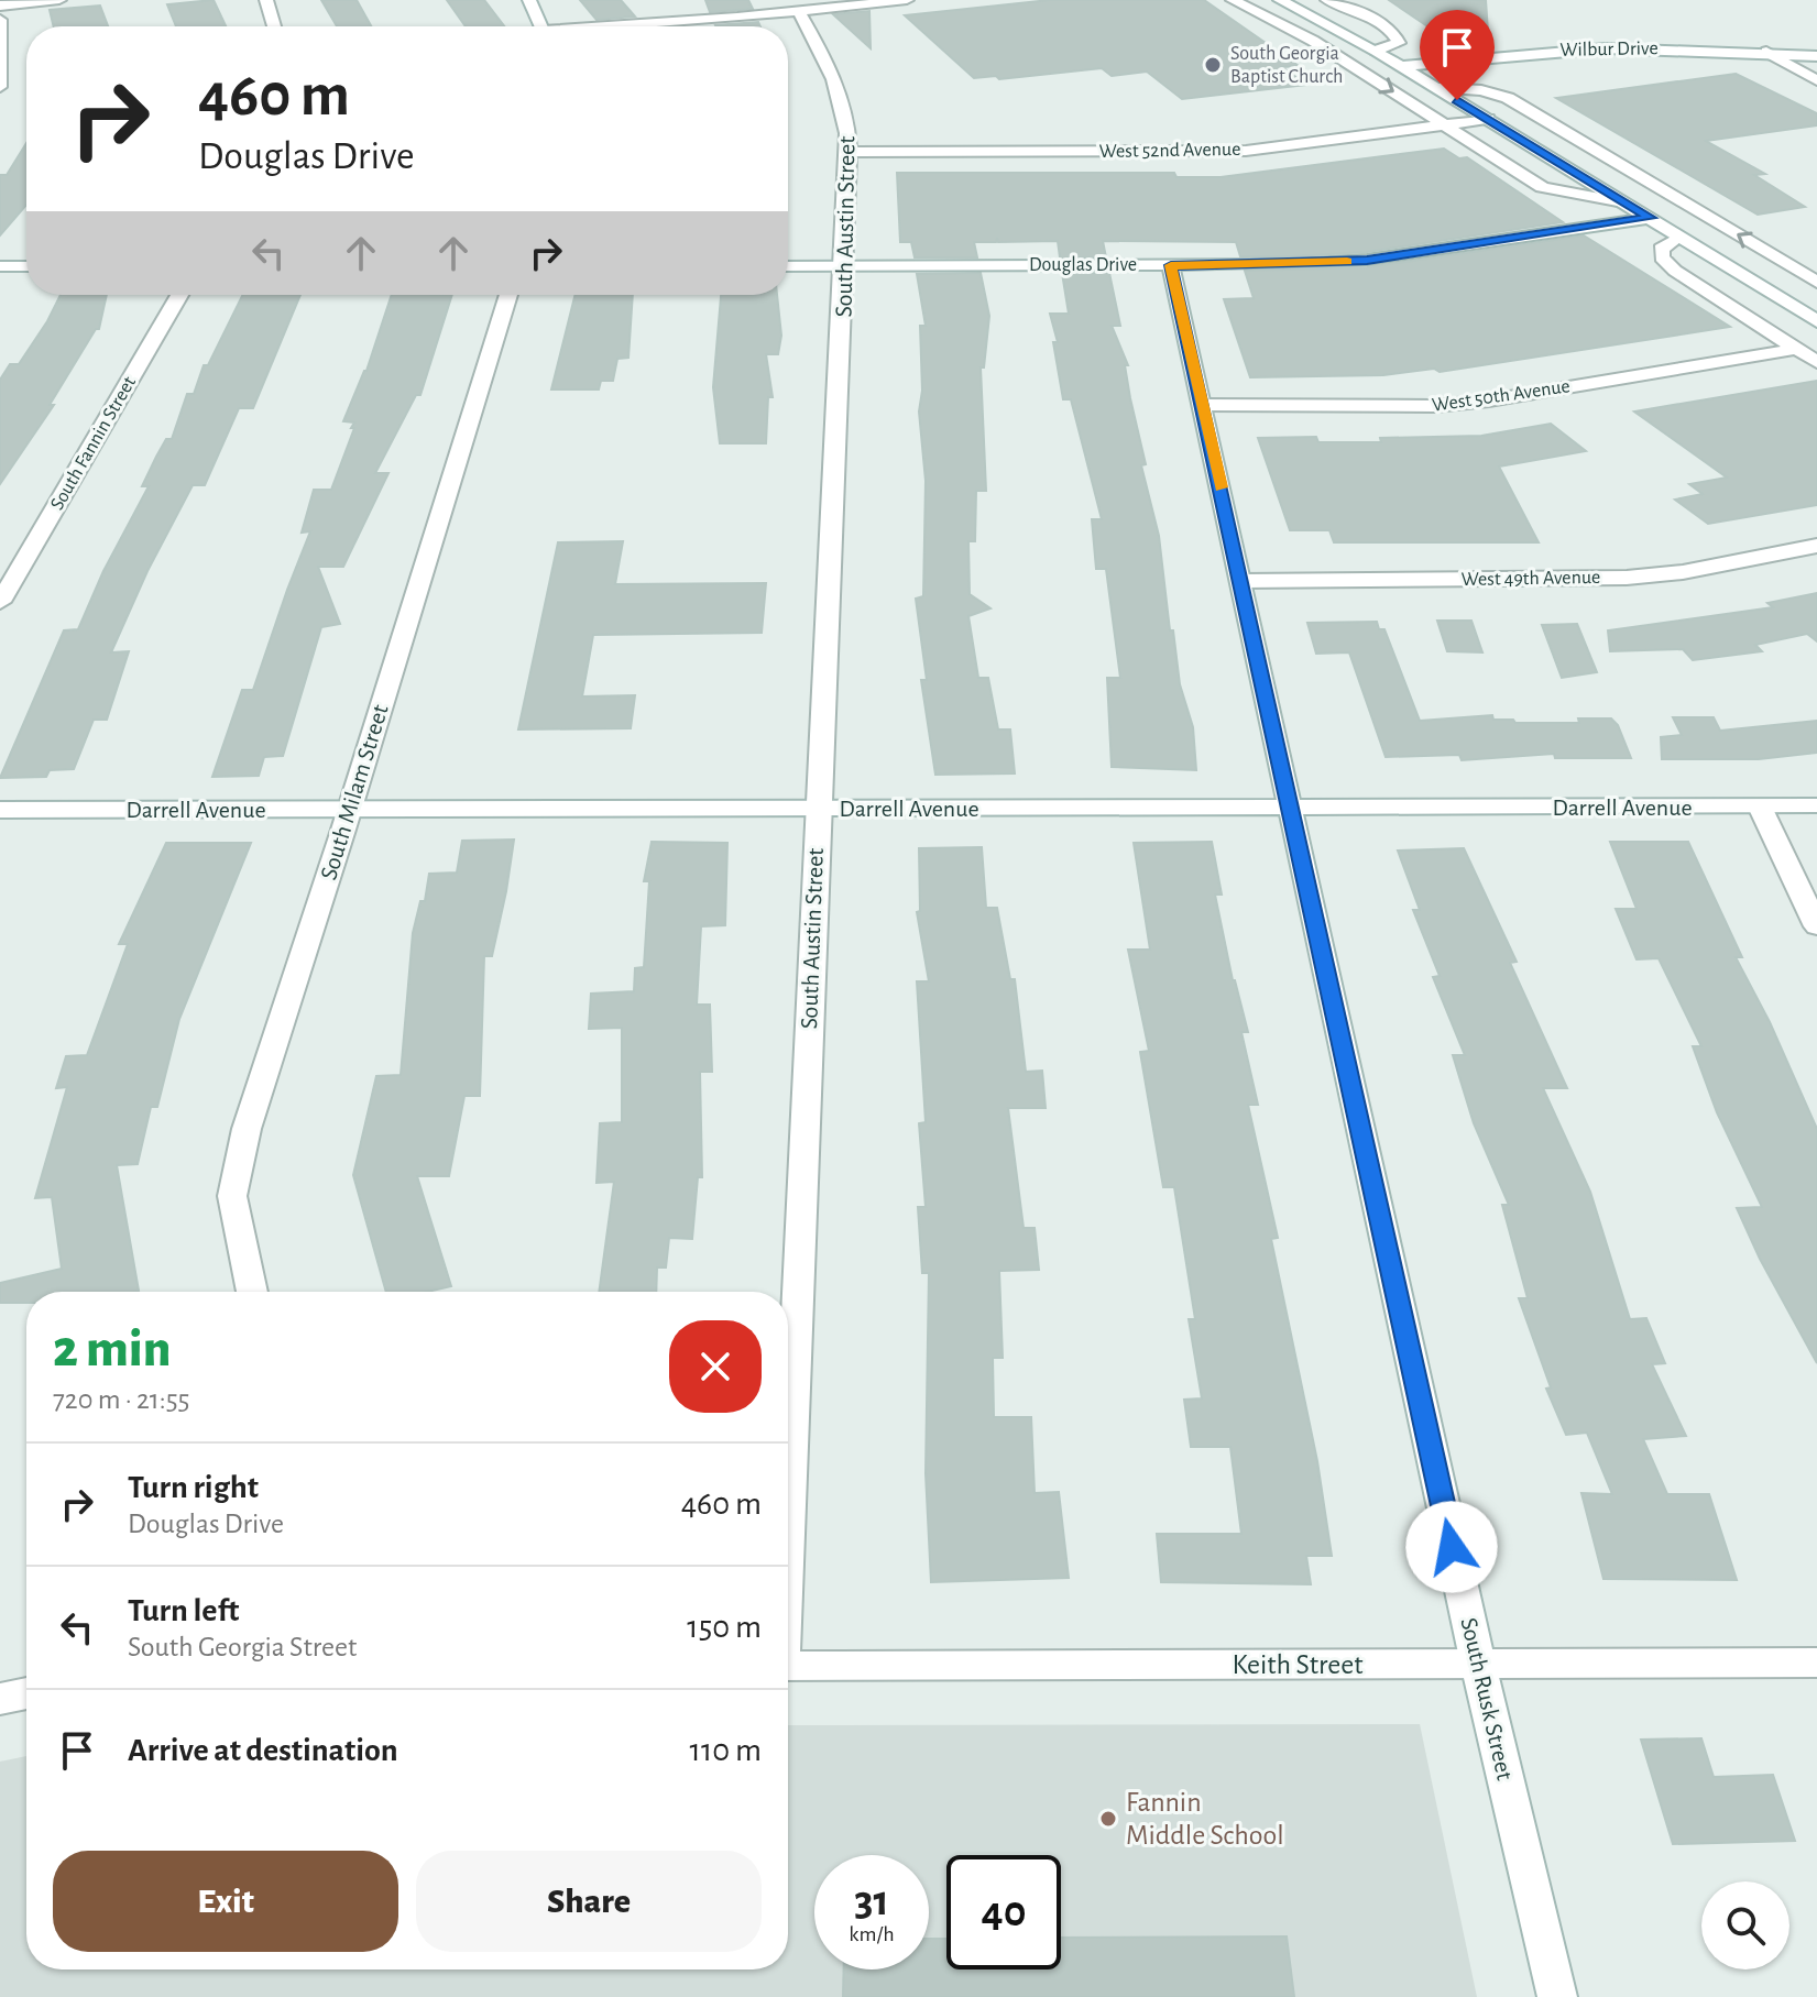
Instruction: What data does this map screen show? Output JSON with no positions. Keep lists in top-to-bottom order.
{
  "streets": {
    "street": [
      "Wilbur Drive",
      "West 52nd Avenue",
      "South Austin Street",
      "Douglas Drive",
      "West 50th Avenue",
      "South Fannin Street",
      "West 49th Avenue",
      "South Milam Street",
      "Darrell Avenue",
      "Keith Street",
      "South Rusk Street"
    ]
  },
  "crossings": [
    ["West 52nd Avenue", "South Austin Street"],
    ["South Austin Street", "Douglas Drive"],
    ["South Austin Street", "Darrell Avenue"],
    ["Douglas Drive", "South Rusk Street"],
    ["West 50th Avenue", "South Rusk Street"],
    ["West 49th Avenue", "South Rusk Street"],
    ["South Milam Street", "Darrell Avenue"],
    ["Darrell Avenue", "South Rusk Street"],
    ["Keith Street", "South Rusk Street"]
  ],
  "places": ["South Georgia Baptist Church", "Fannin Middle School"],
  "page": {
    "turn": ["460 m", "Douglas Drive"],
    "heading": ["2 min", "720 m · 21:55"],
    "list": [
      {
        "name": "Turn right",
        "note": "Douglas Drive",
        "value": "460 m"
      },
      {
        "name": "Turn left",
        "note": "South Georgia Street",
        "value": "150 m"
      },
      {
        "name": "Arrive at destination",
        "value": "110 m"
      }
    ],
    "buttons": ["Exit", "Share"],
    "speed": "31 km/h",
    "limit": "40"
  }
}
